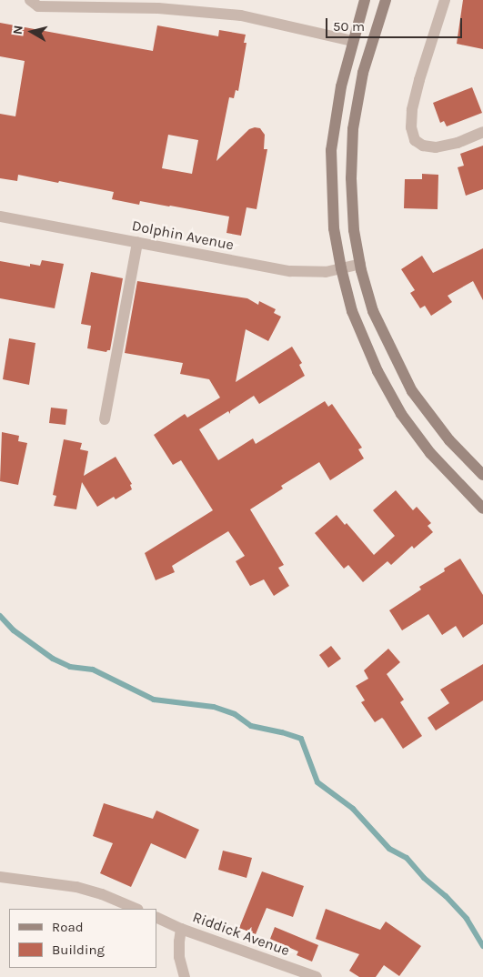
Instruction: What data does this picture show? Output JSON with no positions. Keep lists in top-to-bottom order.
{
  "streets": {
    "street": ["Dolphin Avenue", "Riddick Avenue"]
  },
  "legend": ["Road", "Building"],
  "scale_bar": "50 m",
  "north": "left"
}
